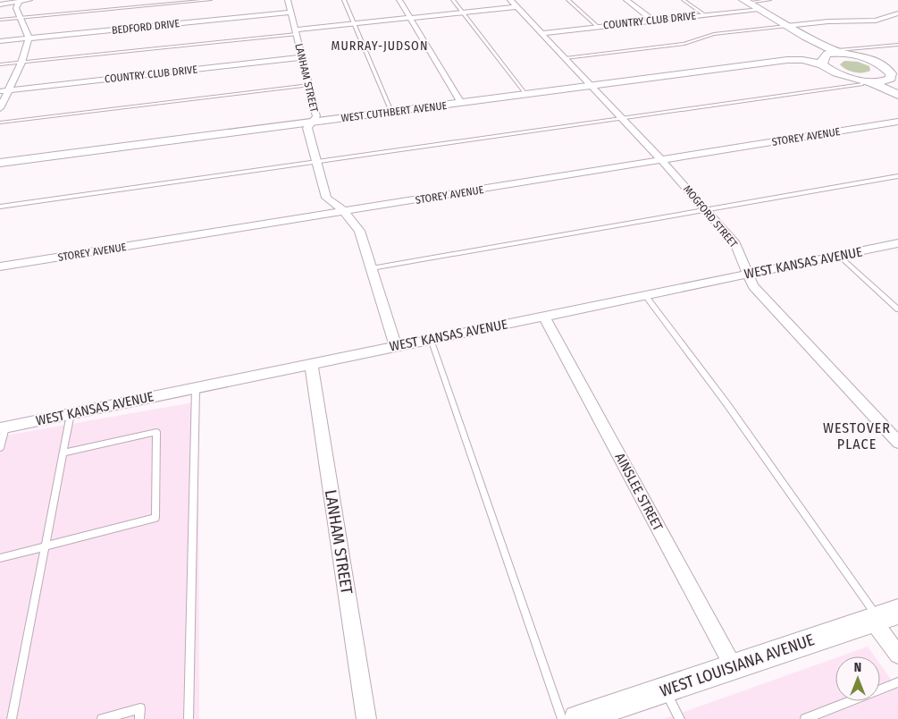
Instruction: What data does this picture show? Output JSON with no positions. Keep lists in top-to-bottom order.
{
  "streets": {
    "street": [
      "COUNTRY CLUB DRIVE",
      "BEDFORD DRIVE",
      "LANHAM STREET",
      "WEST CUTHBERT AVENUE",
      "STOREY AVENUE",
      "MOGFORD STREET",
      "WEST KANSAS AVENUE",
      "AINSLEE STREET",
      "WEST LOUISIANA AVENUE"
    ]
  },
  "crossings": [
    ["COUNTRY CLUB DRIVE", "LANHAM STREET"],
    ["COUNTRY CLUB DRIVE", "MOGFORD STREET"],
    ["BEDFORD DRIVE", "LANHAM STREET"],
    ["LANHAM STREET", "WEST CUTHBERT AVENUE"],
    ["LANHAM STREET", "STOREY AVENUE"],
    ["LANHAM STREET", "WEST KANSAS AVENUE"],
    ["WEST CUTHBERT AVENUE", "MOGFORD STREET"],
    ["STOREY AVENUE", "MOGFORD STREET"],
    ["MOGFORD STREET", "WEST KANSAS AVENUE"],
    ["WEST KANSAS AVENUE", "AINSLEE STREET"],
    ["AINSLEE STREET", "WEST LOUISIANA AVENUE"]
  ],
  "districts": ["MURRAY-JUDSON", "WESTOVER PLACE"],
  "north": "top"
}
